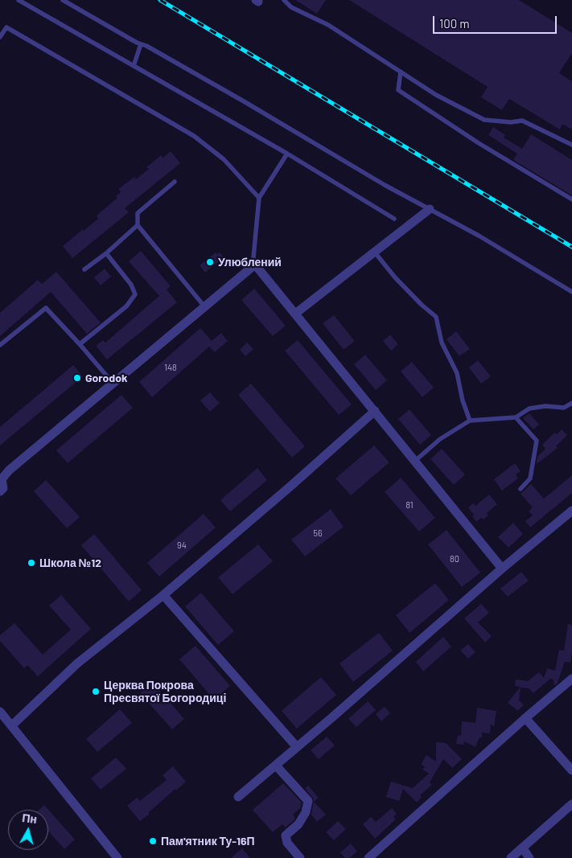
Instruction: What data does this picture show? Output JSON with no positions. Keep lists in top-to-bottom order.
{
  "places": [
    "Улюблений",
    "Gorodok",
    "Школа №12",
    "Церква Покрова Пресвятої Богородиці",
    "Пам'ятник Ту-16П"
  ],
  "house_numbers": [
    "148",
    "81",
    "56",
    "94",
    "80"
  ],
  "scale_bar": "100 m",
  "north": "top"
}
